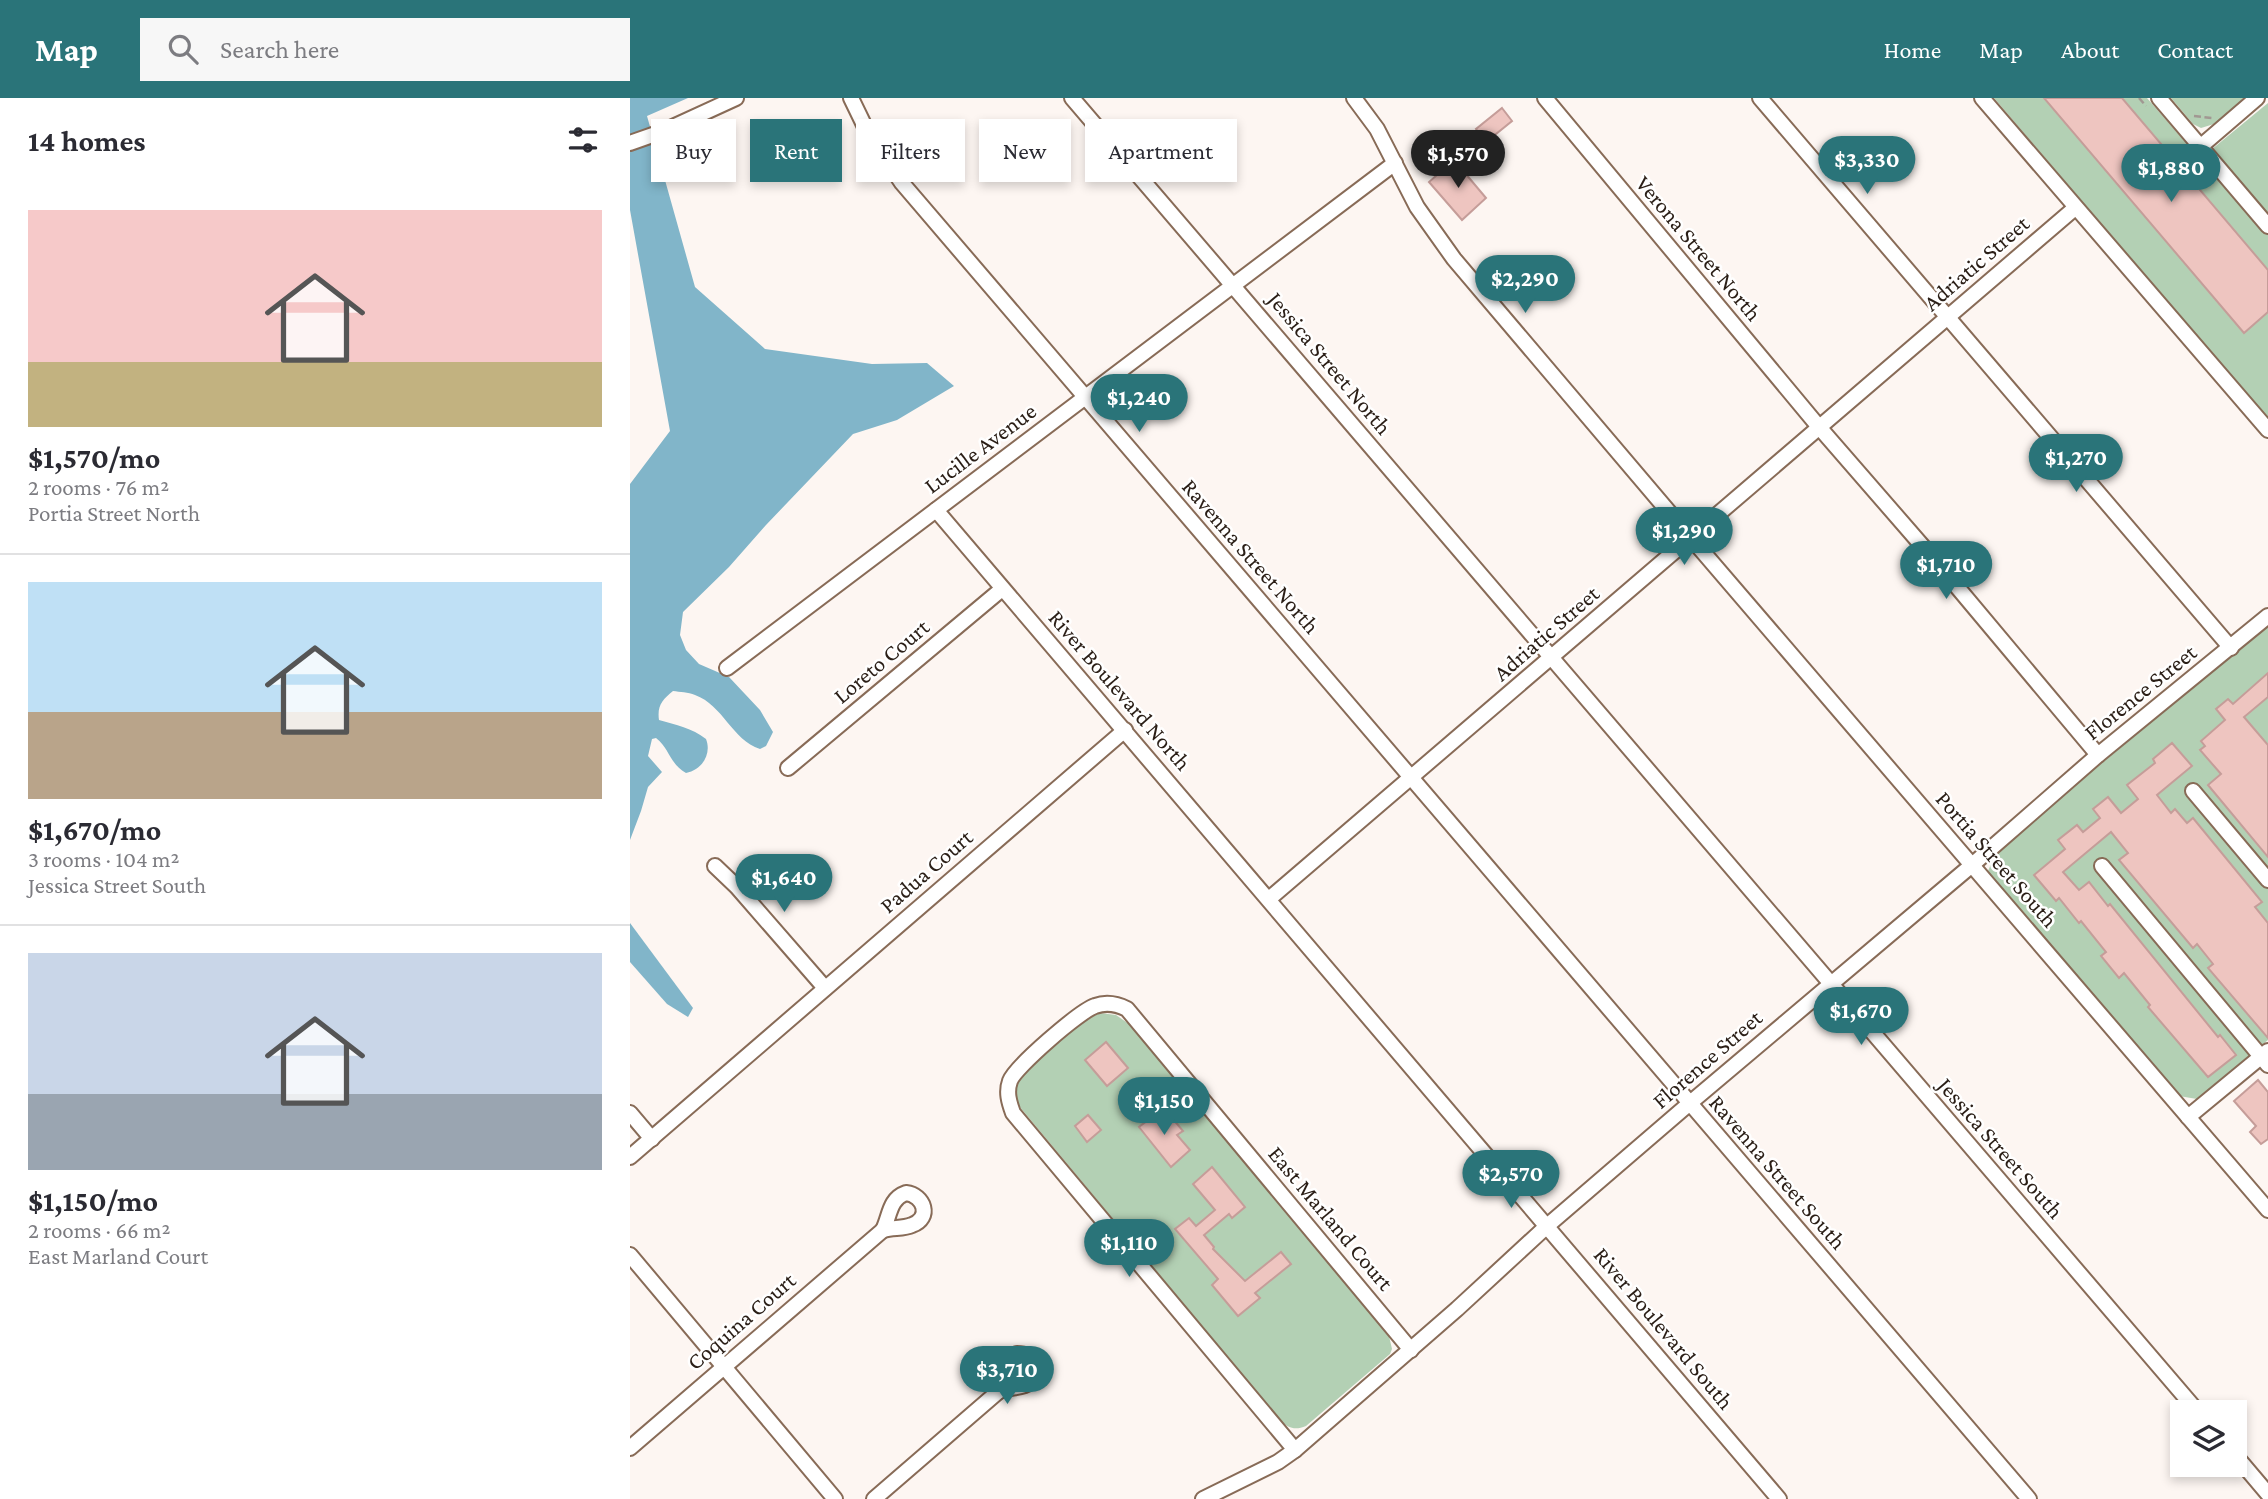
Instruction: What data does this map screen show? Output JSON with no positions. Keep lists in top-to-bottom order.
{
  "streets": {
    "street": [
      "Verona Street North",
      "Adriatic Street",
      "Jessica Street North",
      "Lucille Avenue",
      "Ravenna Street North",
      "Loreto Court",
      "River Boulevard North",
      "Florence Street",
      "Portia Street South",
      "Padua Court",
      "Jessica Street South",
      "Ravenna Street South",
      "East Marland Court",
      "Coquina Court",
      "River Boulevard South"
    ]
  },
  "crossings": [
    ["Verona Street North", "Adriatic Street"],
    ["Verona Street North", "Florence Street"],
    ["Adriatic Street", "Jessica Street North"],
    ["Adriatic Street", "Ravenna Street North"],
    ["Adriatic Street", "River Boulevard North"],
    ["Adriatic Street", "Portia Street South"],
    ["Adriatic Street", "Jessica Street South"],
    ["Adriatic Street", "Ravenna Street South"],
    ["Adriatic Street", "River Boulevard South"],
    ["Jessica Street North", "Lucille Avenue"],
    ["Jessica Street North", "Jessica Street South"],
    ["Lucille Avenue", "Ravenna Street North"],
    ["Lucille Avenue", "River Boulevard North"],
    ["Lucille Avenue", "Portia Street South"],
    ["Ravenna Street North", "Ravenna Street South"],
    ["Loreto Court", "River Boulevard North"],
    ["River Boulevard North", "Padua Court"],
    ["River Boulevard North", "River Boulevard South"],
    ["Florence Street", "Portia Street South"],
    ["Florence Street", "Jessica Street South"],
    ["Florence Street", "Ravenna Street South"],
    ["Florence Street", "East Marland Court"],
    ["Florence Street", "River Boulevard South"]
  ],
  "page": {
    "header": "Map",
    "search": "Search here",
    "nav": [
      "Home",
      "Map",
      "About",
      "Contact"
    ],
    "heading": "14 homes",
    "chip": [
      "Buy",
      "Rent",
      "Filters",
      "New",
      "Apartment"
    ],
    "price": [
      "$1,570",
      "$3,330",
      "$1,880",
      "$2,290",
      "$1,240",
      "$1,270",
      "$1,290",
      "$1,710",
      "$1,640",
      "$1,670",
      "$1,150",
      "$2,570",
      "$1,110",
      "$3,710"
    ],
    "list": [
      {
        "name": "$1,570/mo",
        "note": "2 rooms · 76 m² · Portia Street North"
      },
      {
        "name": "$1,670/mo",
        "note": "3 rooms · 104 m² · Jessica Street South"
      },
      {
        "name": "$1,150/mo",
        "note": "2 rooms · 66 m² · East Marland Court"
      }
    ]
  }
}
